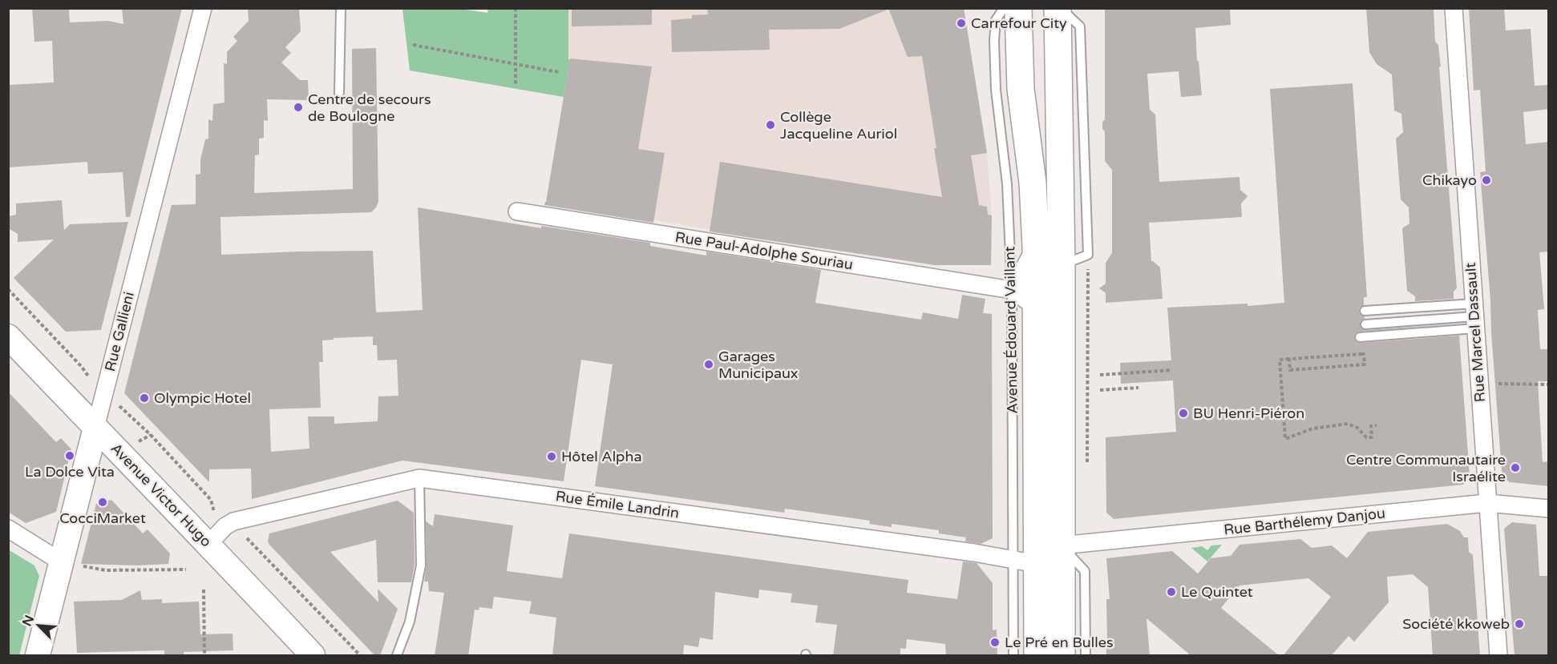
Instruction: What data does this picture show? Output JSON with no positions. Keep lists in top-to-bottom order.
{
  "streets": {
    "main road": ["Avenue Édouard Vaillant"],
    "street": [
      "Rue Paul-Adolphe Souriau",
      "Rue Gallieni",
      "Rue Marcel Dassault",
      "Avenue Victor Hugo",
      "Rue Émile Landrin",
      "Rue Barthélemy Danjou"
    ]
  },
  "crossings": [
    ["Rue Paul-Adolphe Souriau", "Avenue Édouard Vaillant"],
    ["Avenue Édouard Vaillant", "Rue Émile Landrin"],
    ["Rue Gallieni", "Avenue Victor Hugo"],
    ["Rue Marcel Dassault", "Rue Barthélemy Danjou"],
    ["Avenue Victor Hugo", "Rue Émile Landrin"]
  ],
  "places": [
    "Carrefour City",
    "Centre de secours de Boulogne",
    "Collège Jacqueline Auriol",
    "Chikayo",
    "Garages Municipaux",
    "Olympic Hotel",
    "BU Henri-Piéron",
    "La Dolce Vita",
    "Hôtel Alpha",
    "Centre Communautaire Israélite",
    "CocciMarket",
    "Le Quintet",
    "Société kkoweb",
    "Le Pré en Bulles"
  ],
  "north": "top left"
}
